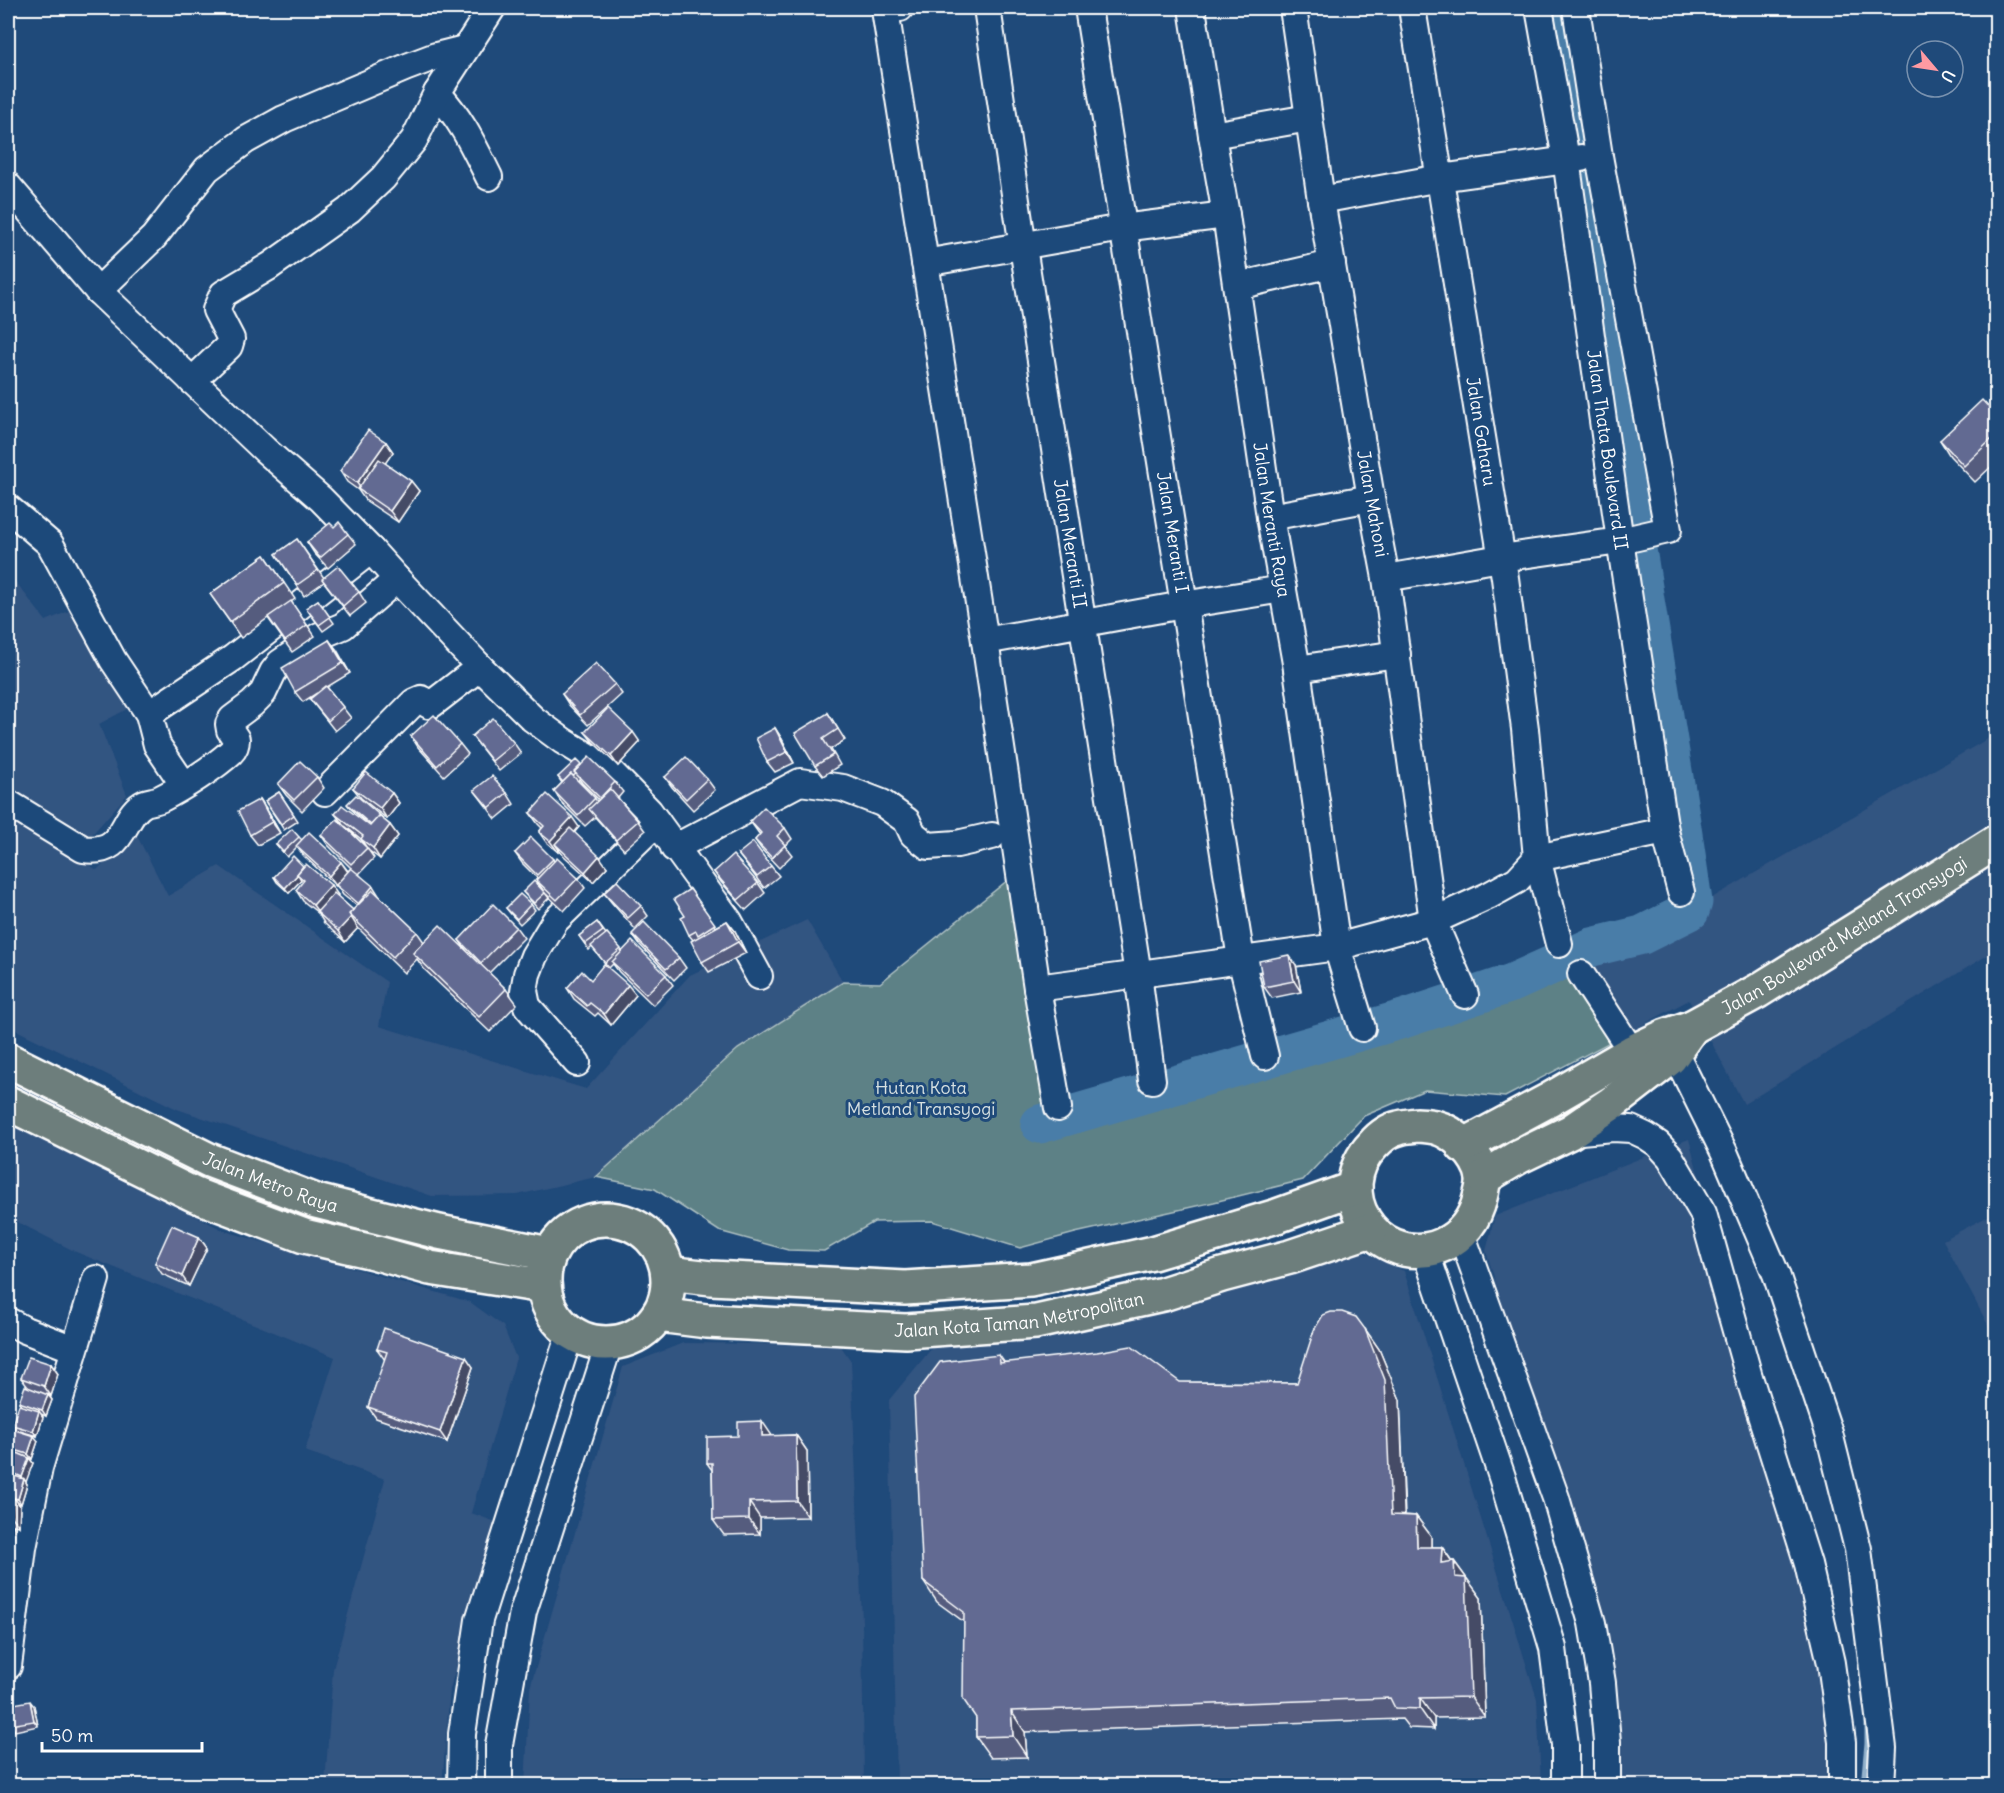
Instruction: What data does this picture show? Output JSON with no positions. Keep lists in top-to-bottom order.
{
  "streets": {
    "main road": ["Jalan Boulevard Metland Transyogi", "Jalan Metro Raya", "Jalan Kota Taman Metropolitan"],
    "street": [
      "Jalan Gaharu",
      "Jalan Thata Boulevard II",
      "Jalan Mahoni",
      "Jalan Meranti Raya",
      "Jalan Meranti I",
      "Jalan Meranti II"
    ]
  },
  "crossings": [
    ["Jalan Metro Raya", "Jalan Kota Taman Metropolitan"]
  ],
  "parks": ["Hutan Kota Metland Transyogi"],
  "scale_bar": "50 m",
  "north": "bottom right"
}
